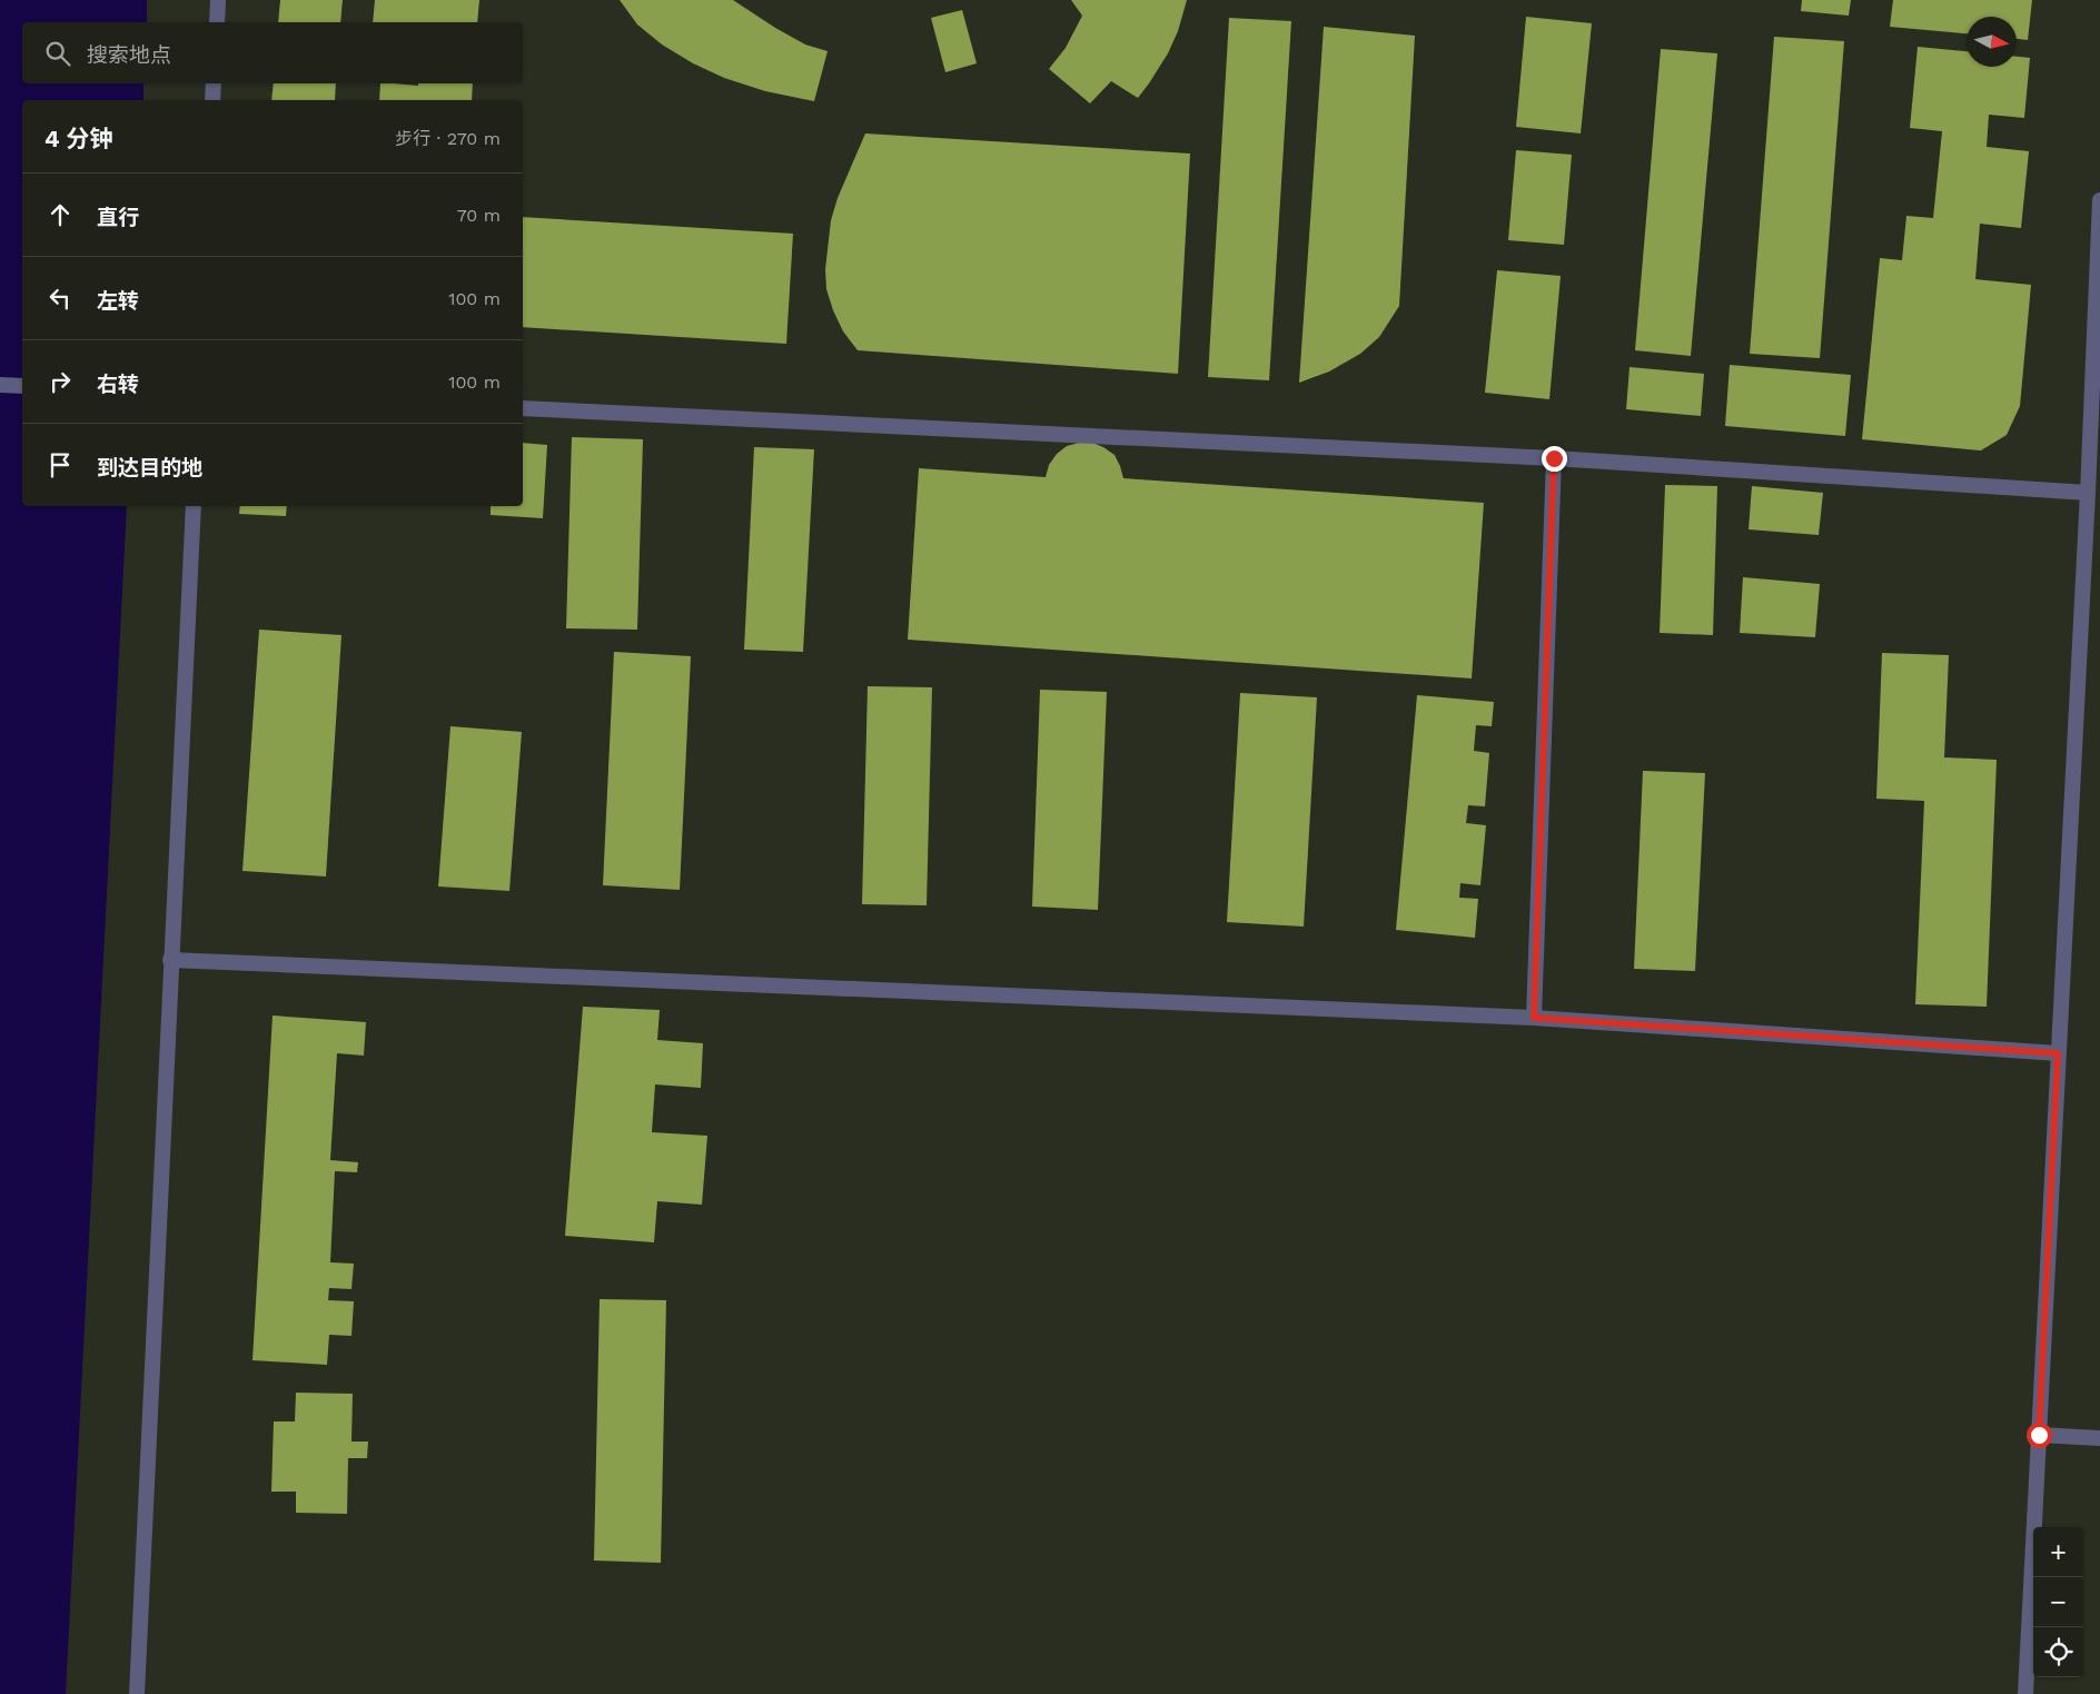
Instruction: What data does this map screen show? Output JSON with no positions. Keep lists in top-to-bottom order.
{
  "north": "right",
  "page": {
    "search": "搜索地点",
    "heading": ["4 分钟", "步行 · 270 m"],
    "list": [
      ["直行", "70 m"],
      ["左转", "100 m"],
      ["右转", "100 m"],
      "到达目的地"
    ],
    "map_buttons": ["+", "−"]
  }
}
